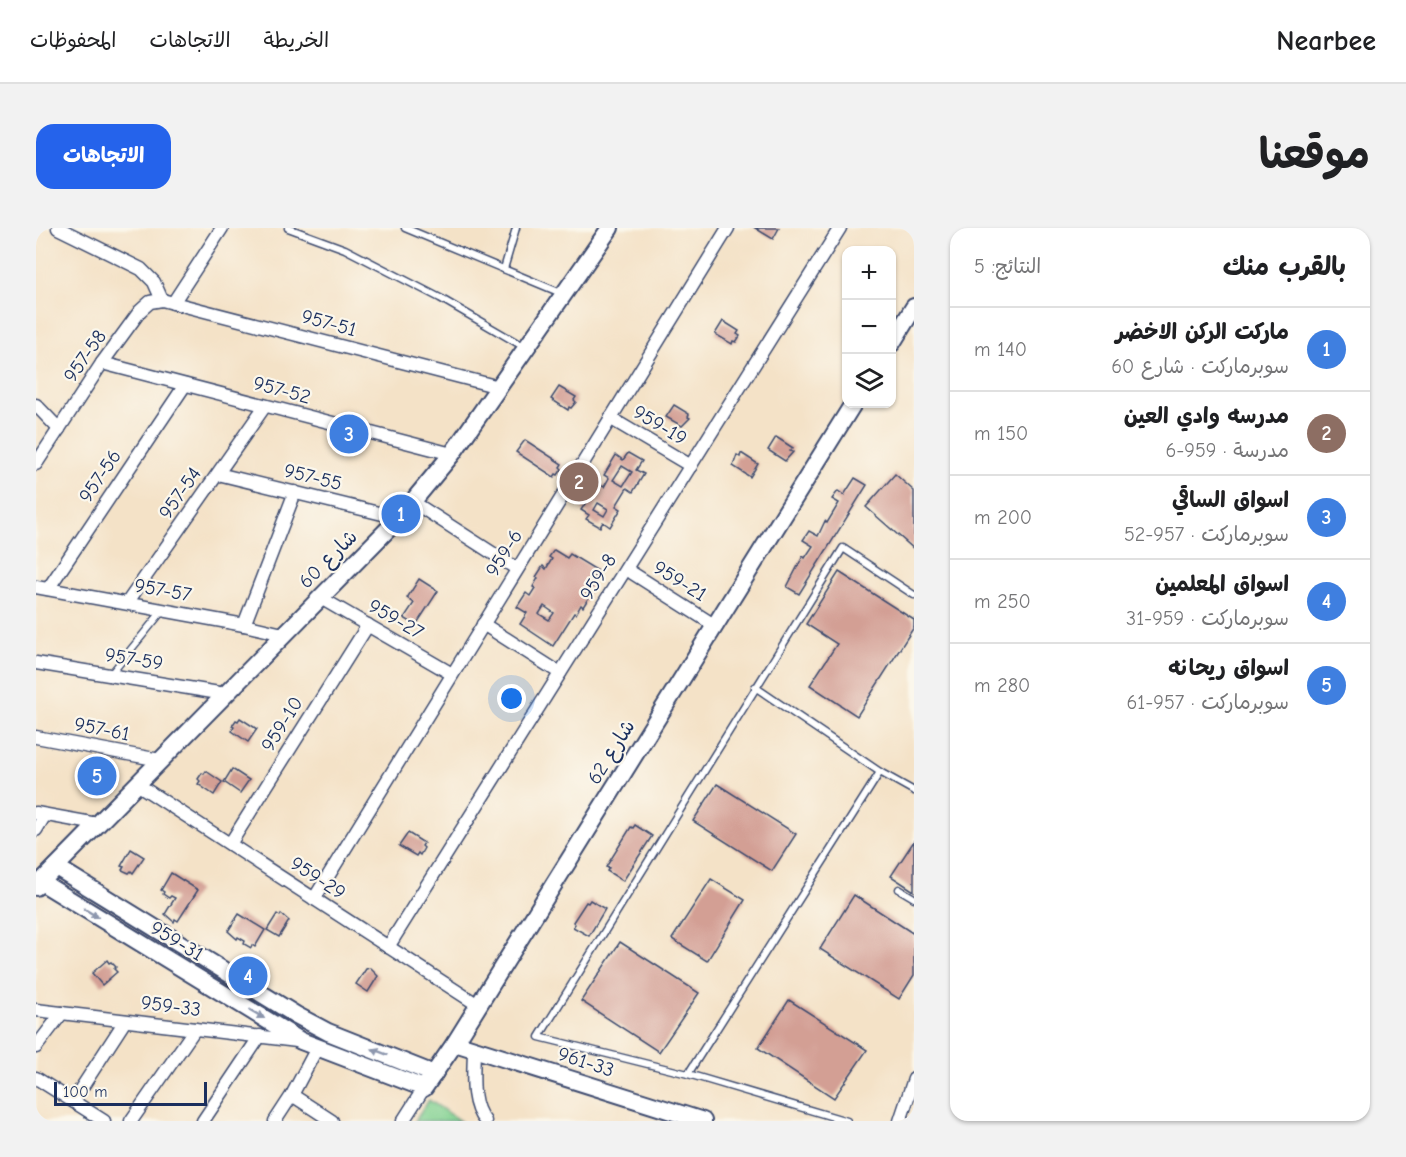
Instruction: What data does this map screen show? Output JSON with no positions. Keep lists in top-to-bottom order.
{
  "streets": {
    "street": [
      "957-51",
      "957-58",
      "957-52",
      "959-19",
      "957-56",
      "957-55",
      "957-54",
      "959-6",
      "شارع 60",
      "959-8",
      "959-21",
      "957-57",
      "959-27",
      "957-59",
      "959-10",
      "957-61",
      "شارع 62",
      "959-29",
      "959-31",
      "959-33",
      "961-33"
    ]
  },
  "crossings": [
    ["957-51", "957-58"],
    ["957-51", "شارع 60"],
    ["957-58", "957-52"],
    ["957-52", "957-56"],
    ["957-52", "957-54"],
    ["957-52", "شارع 60"],
    ["959-19", "959-6"],
    ["959-19", "959-8"],
    ["957-56", "957-57"],
    ["957-55", "957-54"],
    ["957-55", "شارع 60"],
    ["957-54", "957-57"],
    ["959-6", "959-27"],
    ["959-6", "959-29"],
    ["شارع 60", "957-57"],
    ["شارع 60", "959-27"],
    ["شارع 60", "957-59"],
    ["شارع 60", "957-61"],
    ["شارع 60", "959-29"],
    ["شارع 60", "959-31"],
    ["959-8", "959-21"],
    ["959-8", "959-29"],
    ["959-21", "شارع 62"],
    ["959-27", "959-10"],
    ["959-10", "959-29"],
    ["شارع 62", "959-29"],
    ["شارع 62", "959-31"],
    ["شارع 62", "961-33"],
    ["959-31", "959-33"]
  ],
  "scale_bar": "100 m",
  "page": {
    "header": "Nearbee",
    "nav": ["الخريطة", "الاتجاهات", "المحفوظات"],
    "title": "موقعنا",
    "buttons": "الاتجاهات",
    "heading": ["بالقرب منك", "النتائج: 5"],
    "map_buttons": ["+", "−"],
    "list": [
      {
        "mark": "1",
        "name": "ماركت الركن الاخضر",
        "note": "سوبرماركت · شارع 60",
        "value": "140 m"
      },
      {
        "mark": "2",
        "name": "مدرسه وادي العين",
        "note": "مدرسة · 959-6",
        "value": "150 m"
      },
      {
        "mark": "3",
        "name": "اسواق الساقي",
        "note": "سوبرماركت · 957-52",
        "value": "200 m"
      },
      {
        "mark": "4",
        "name": "اسواق المعلمين",
        "note": "سوبرماركت · 959-31",
        "value": "250 m"
      },
      {
        "mark": "5",
        "name": "اسواق ريحانه",
        "note": "سوبرماركت · 957-61",
        "value": "280 m"
      }
    ],
    "pins": [
      "3",
      "2",
      "1",
      "5",
      "4"
    ],
    "scale": "100 m"
  }
}
